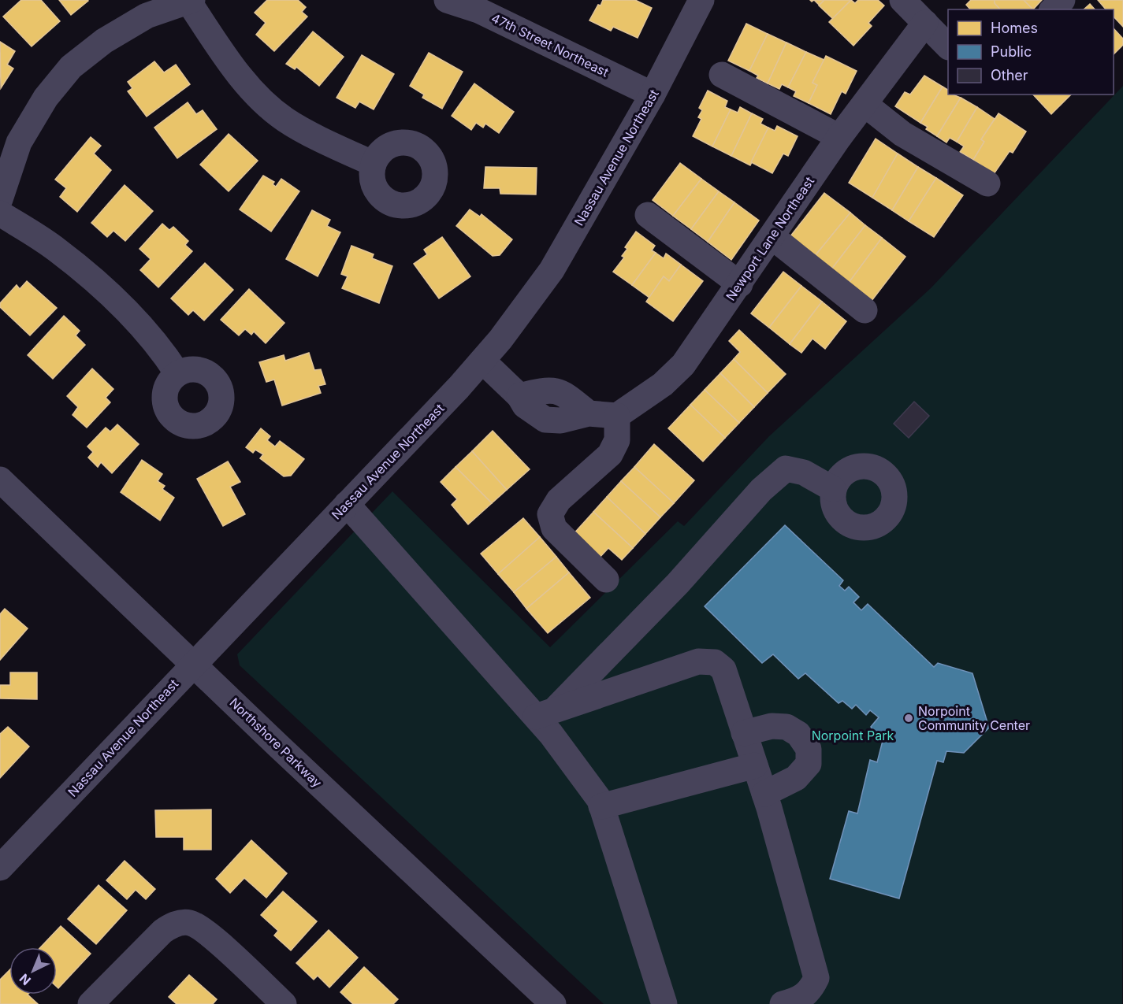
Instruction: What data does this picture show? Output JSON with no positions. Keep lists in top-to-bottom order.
{
  "streets": {
    "street": [
      "47th Street Northeast",
      "Nassau Avenue Northeast",
      "Newport Lane Northeast",
      "Northshore Parkway"
    ]
  },
  "crossings": [
    ["47th Street Northeast", "Nassau Avenue Northeast"],
    ["Nassau Avenue Northeast", "Northshore Parkway"]
  ],
  "parks": ["Norpoint Park"],
  "places": ["Norpoint Community Center"],
  "legend": ["Homes", "Public", "Other"],
  "north": "bottom left"
}
